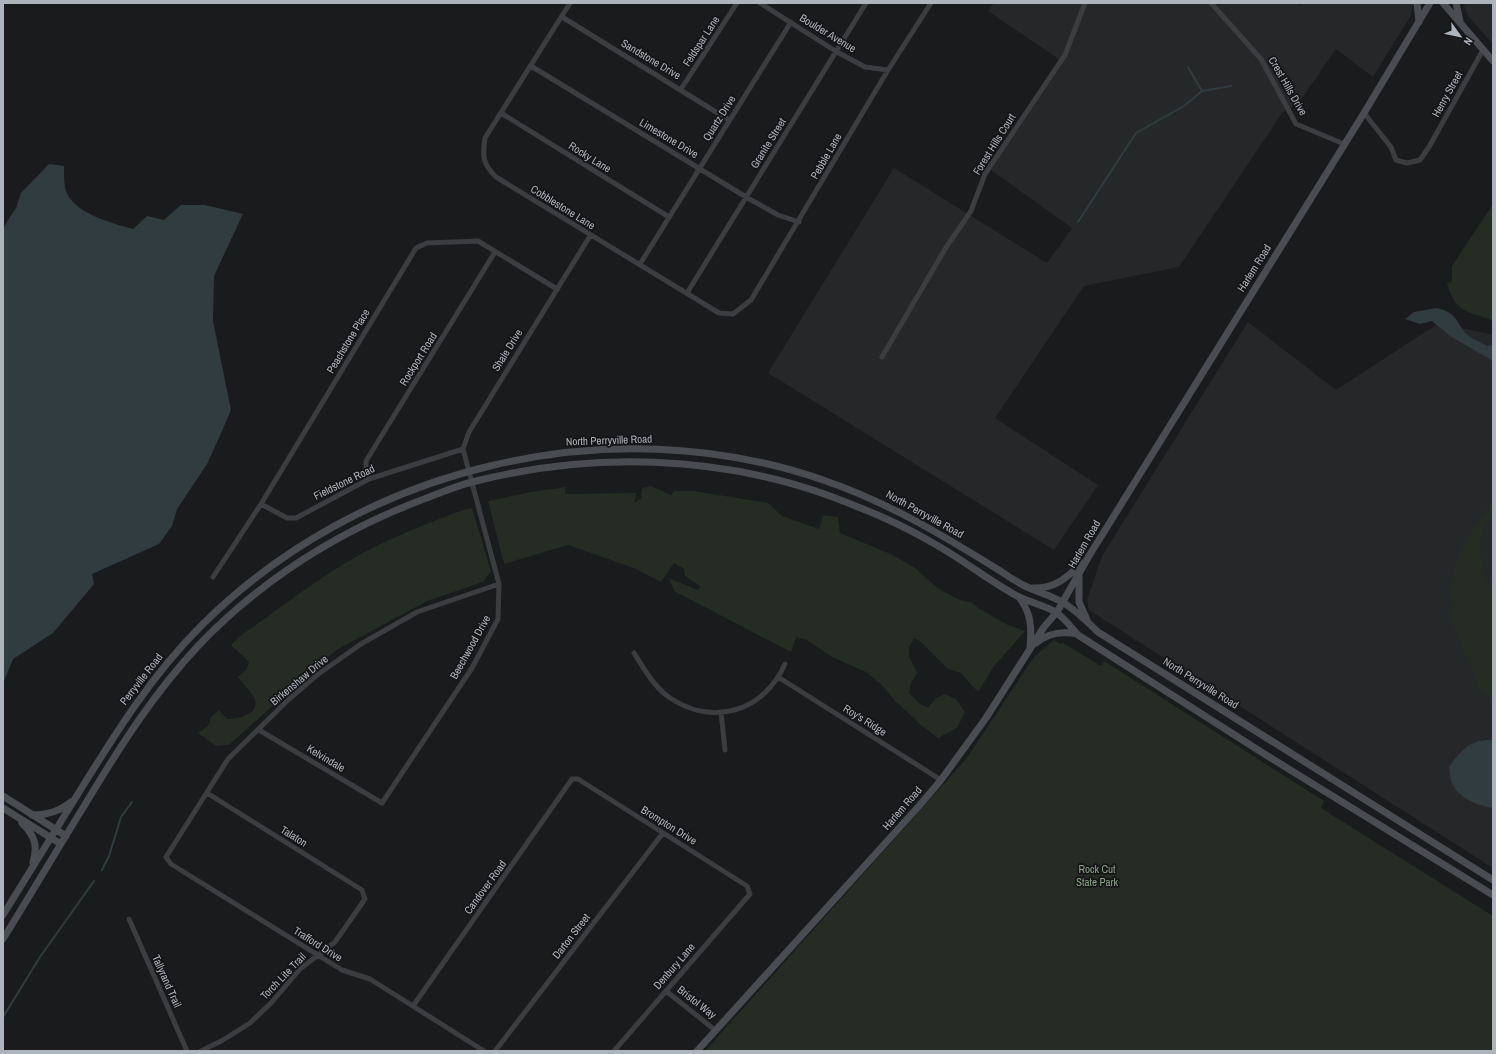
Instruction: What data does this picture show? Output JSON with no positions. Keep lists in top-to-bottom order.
{
  "streets": {
    "main road": ["Harlem Road", "North Perryville Road", "Perryville Road"],
    "street": [
      "Boulder Avenue",
      "Feldspar Lane",
      "Sandstone Drive",
      "Crest Hills Drive",
      "Henry Street",
      "Quartz Drive",
      "Limestone Drive",
      "Granite Street",
      "Forest Hills Court",
      "Pebble Lane",
      "Rocky Lane",
      "Cobblestone Lane",
      "Peachstone Place",
      "Shale Drive",
      "Rockport Road",
      "Fieldstone Road",
      "Beechwood Drive",
      "Birkenshaw Drive",
      "Roy's Ridge",
      "Kelvindale",
      "Brompton Drive",
      "Talaton",
      "Candover Road",
      "Darton Street",
      "Trafford Drive",
      "Denbury Lane",
      "Torch Lite Trail",
      "Tallyrand Trail",
      "Bristol Way"
    ]
  },
  "crossings": [
    ["Boulder Avenue", "Quartz Drive"],
    ["Boulder Avenue", "Granite Street"],
    ["Boulder Avenue", "Pebble Lane"],
    ["Feldspar Lane", "Sandstone Drive"],
    ["Sandstone Drive", "Quartz Drive"],
    ["Sandstone Drive", "Cobblestone Lane"],
    ["Crest Hills Drive", "Harlem Road"],
    ["Henry Street", "Harlem Road"],
    ["Quartz Drive", "Limestone Drive"],
    ["Quartz Drive", "Rocky Lane"],
    ["Quartz Drive", "Cobblestone Lane"],
    ["Limestone Drive", "Granite Street"],
    ["Limestone Drive", "Pebble Lane"],
    ["Limestone Drive", "Cobblestone Lane"],
    ["Granite Street", "Cobblestone Lane"],
    ["Pebble Lane", "Cobblestone Lane"],
    ["Rocky Lane", "Cobblestone Lane"],
    ["Cobblestone Lane", "Shale Drive"],
    ["Harlem Road", "North Perryville Road"],
    ["Harlem Road", "Roy's Ridge"],
    ["Harlem Road", "Bristol Way"],
    ["Peachstone Place", "Shale Drive"],
    ["Peachstone Place", "Rockport Road"],
    ["Peachstone Place", "Fieldstone Road"],
    ["Shale Drive", "Fieldstone Road"],
    ["Rockport Road", "Fieldstone Road"],
    ["North Perryville Road", "Beechwood Drive"],
    ["North Perryville Road", "Perryville Road"],
    ["Beechwood Drive", "Birkenshaw Drive"],
    ["Beechwood Drive", "Kelvindale"],
    ["Birkenshaw Drive", "Kelvindale"],
    ["Birkenshaw Drive", "Talaton"],
    ["Birkenshaw Drive", "Trafford Drive"],
    ["Brompton Drive", "Candover Road"],
    ["Brompton Drive", "Darton Street"],
    ["Brompton Drive", "Denbury Lane"],
    ["Talaton", "Torch Lite Trail"],
    ["Candover Road", "Trafford Drive"],
    ["Trafford Drive", "Torch Lite Trail"],
    ["Denbury Lane", "Bristol Way"]
  ],
  "parks": ["Rock Cut State Park"],
  "north": "bottom right"
}
